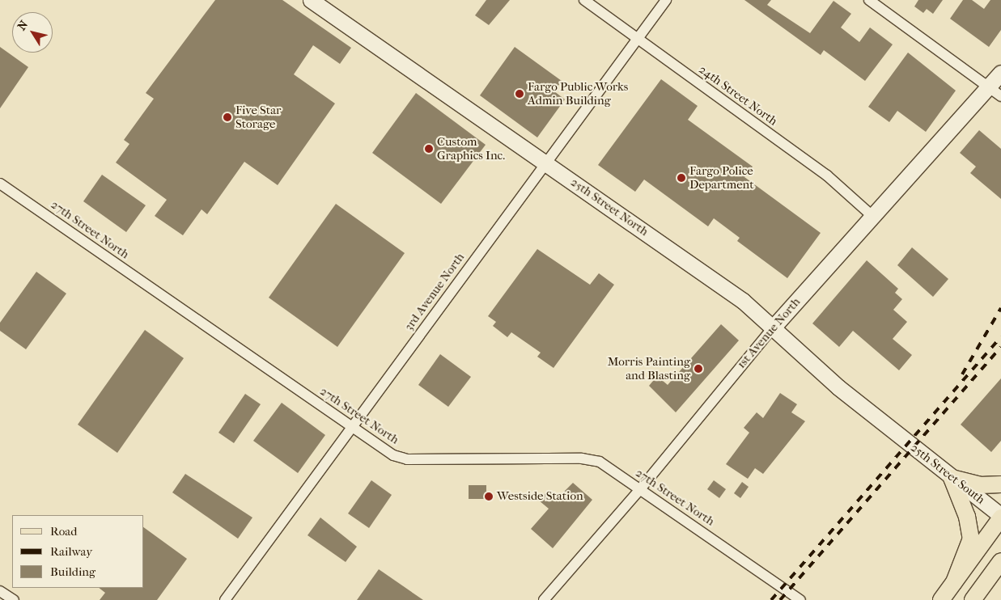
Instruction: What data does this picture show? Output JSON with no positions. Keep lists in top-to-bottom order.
{
  "streets": {
    "main road": ["25th Street North", "1st Avenue North", "25th Street South"],
    "street": ["24th Street North", "27th Street North", "3rd Avenue North"]
  },
  "crossings": [
    ["24th Street North", "3rd Avenue North"],
    ["24th Street North", "1st Avenue North"],
    ["25th Street North", "3rd Avenue North"],
    ["25th Street North", "1st Avenue North"],
    ["25th Street North", "25th Street South"],
    ["27th Street North", "3rd Avenue North"],
    ["27th Street North", "1st Avenue North"]
  ],
  "places": [
    "Fargo Public Works Admin Building",
    "Five Star Storage",
    "Custom Graphics Inc.",
    "Fargo Police Department",
    "Morris Painting and Blasting",
    "Westside Station"
  ],
  "legend": ["Road", "Railway", "Building"],
  "north": "top left"
}
